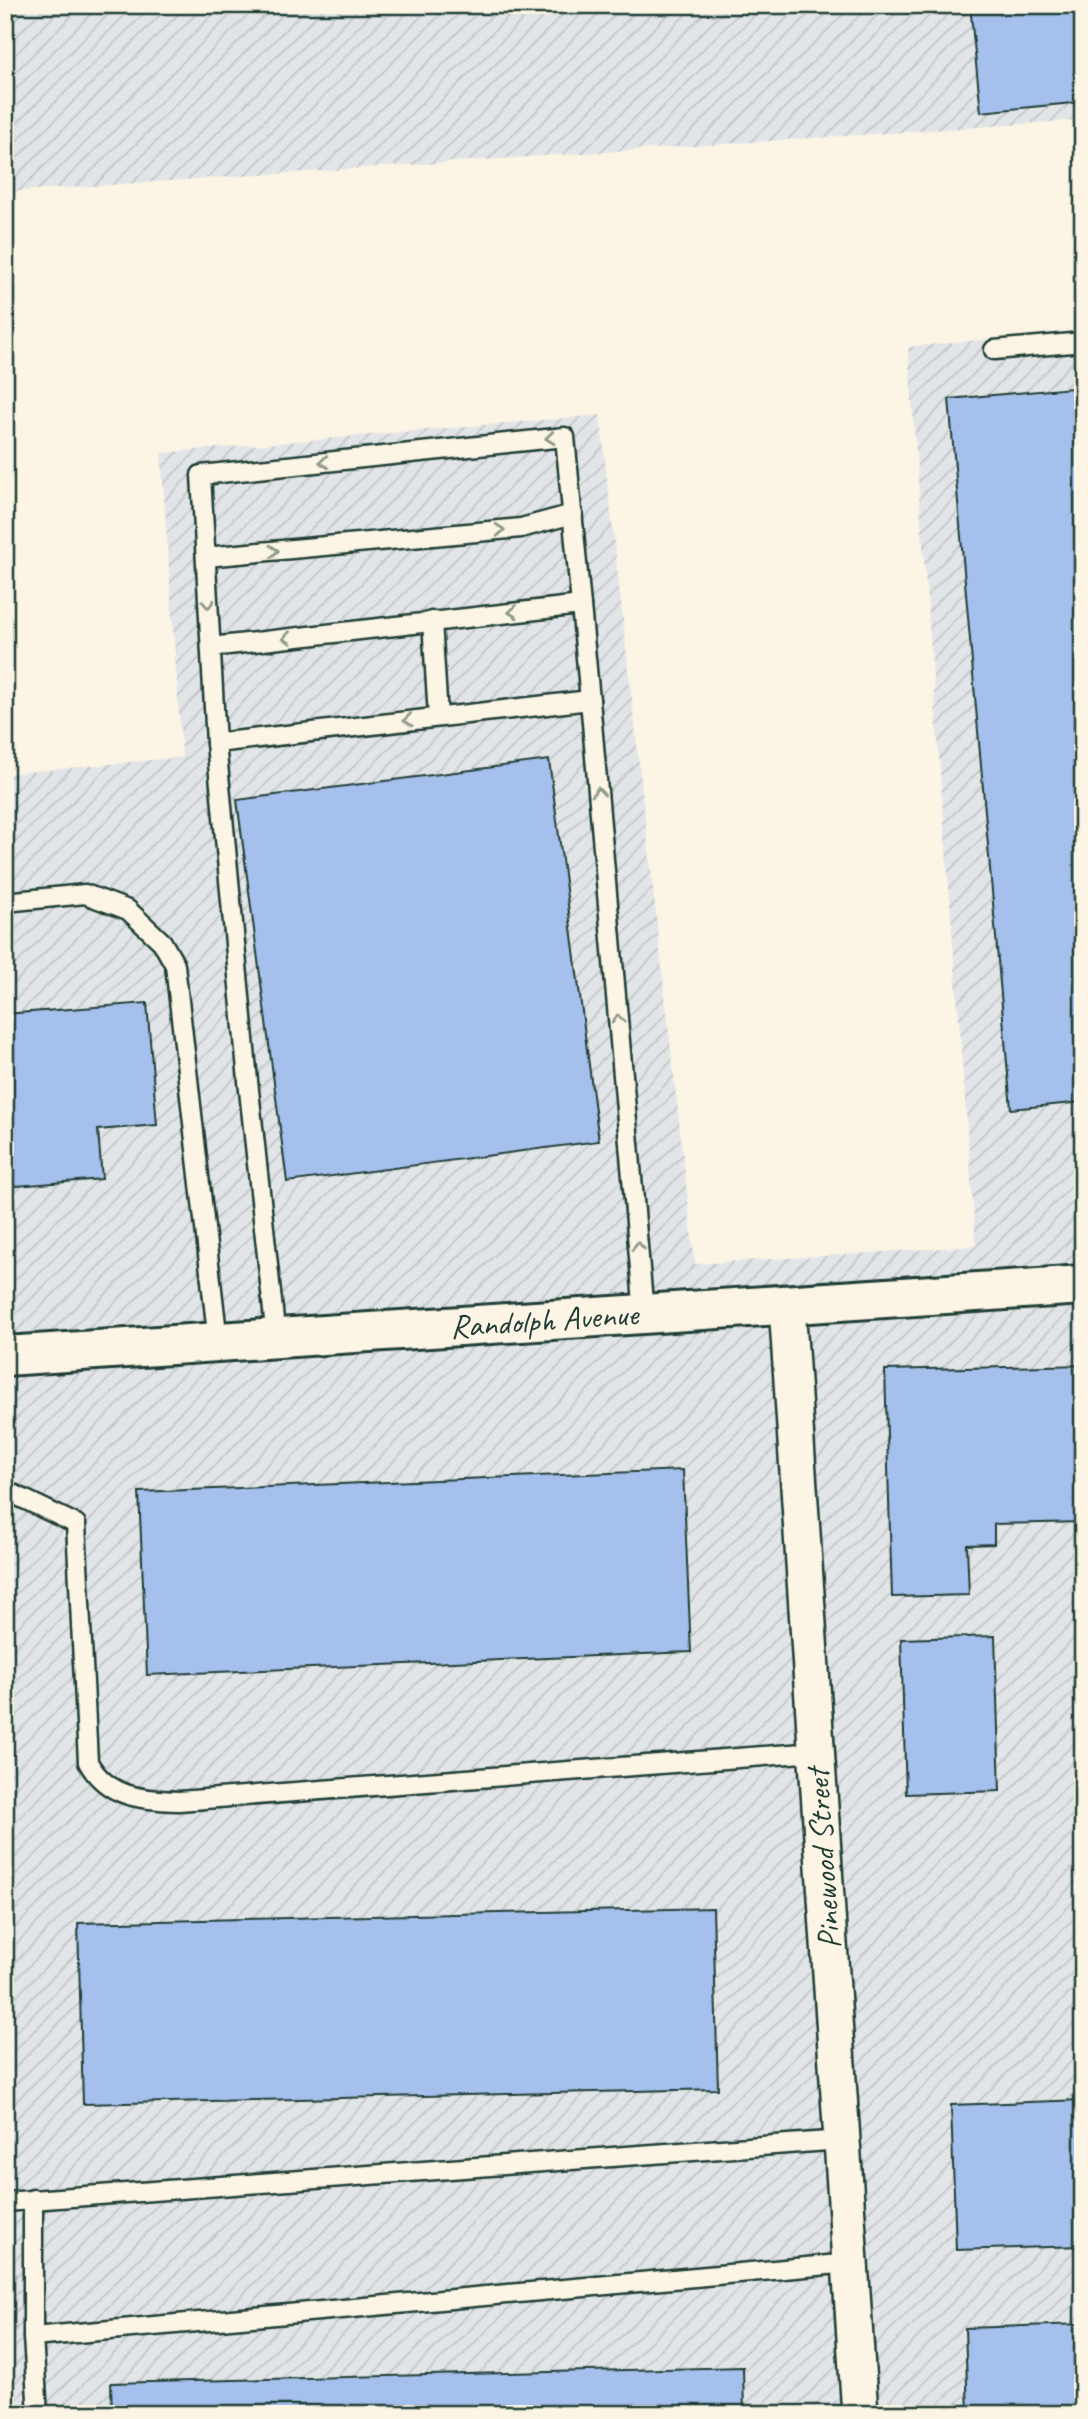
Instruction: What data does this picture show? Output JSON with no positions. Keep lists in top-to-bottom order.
{
  "streets": {
    "main road": ["Randolph Avenue"],
    "street": ["Pinewood Street"]
  },
  "crossings": [
    ["Randolph Avenue", "Pinewood Street"]
  ]
}
